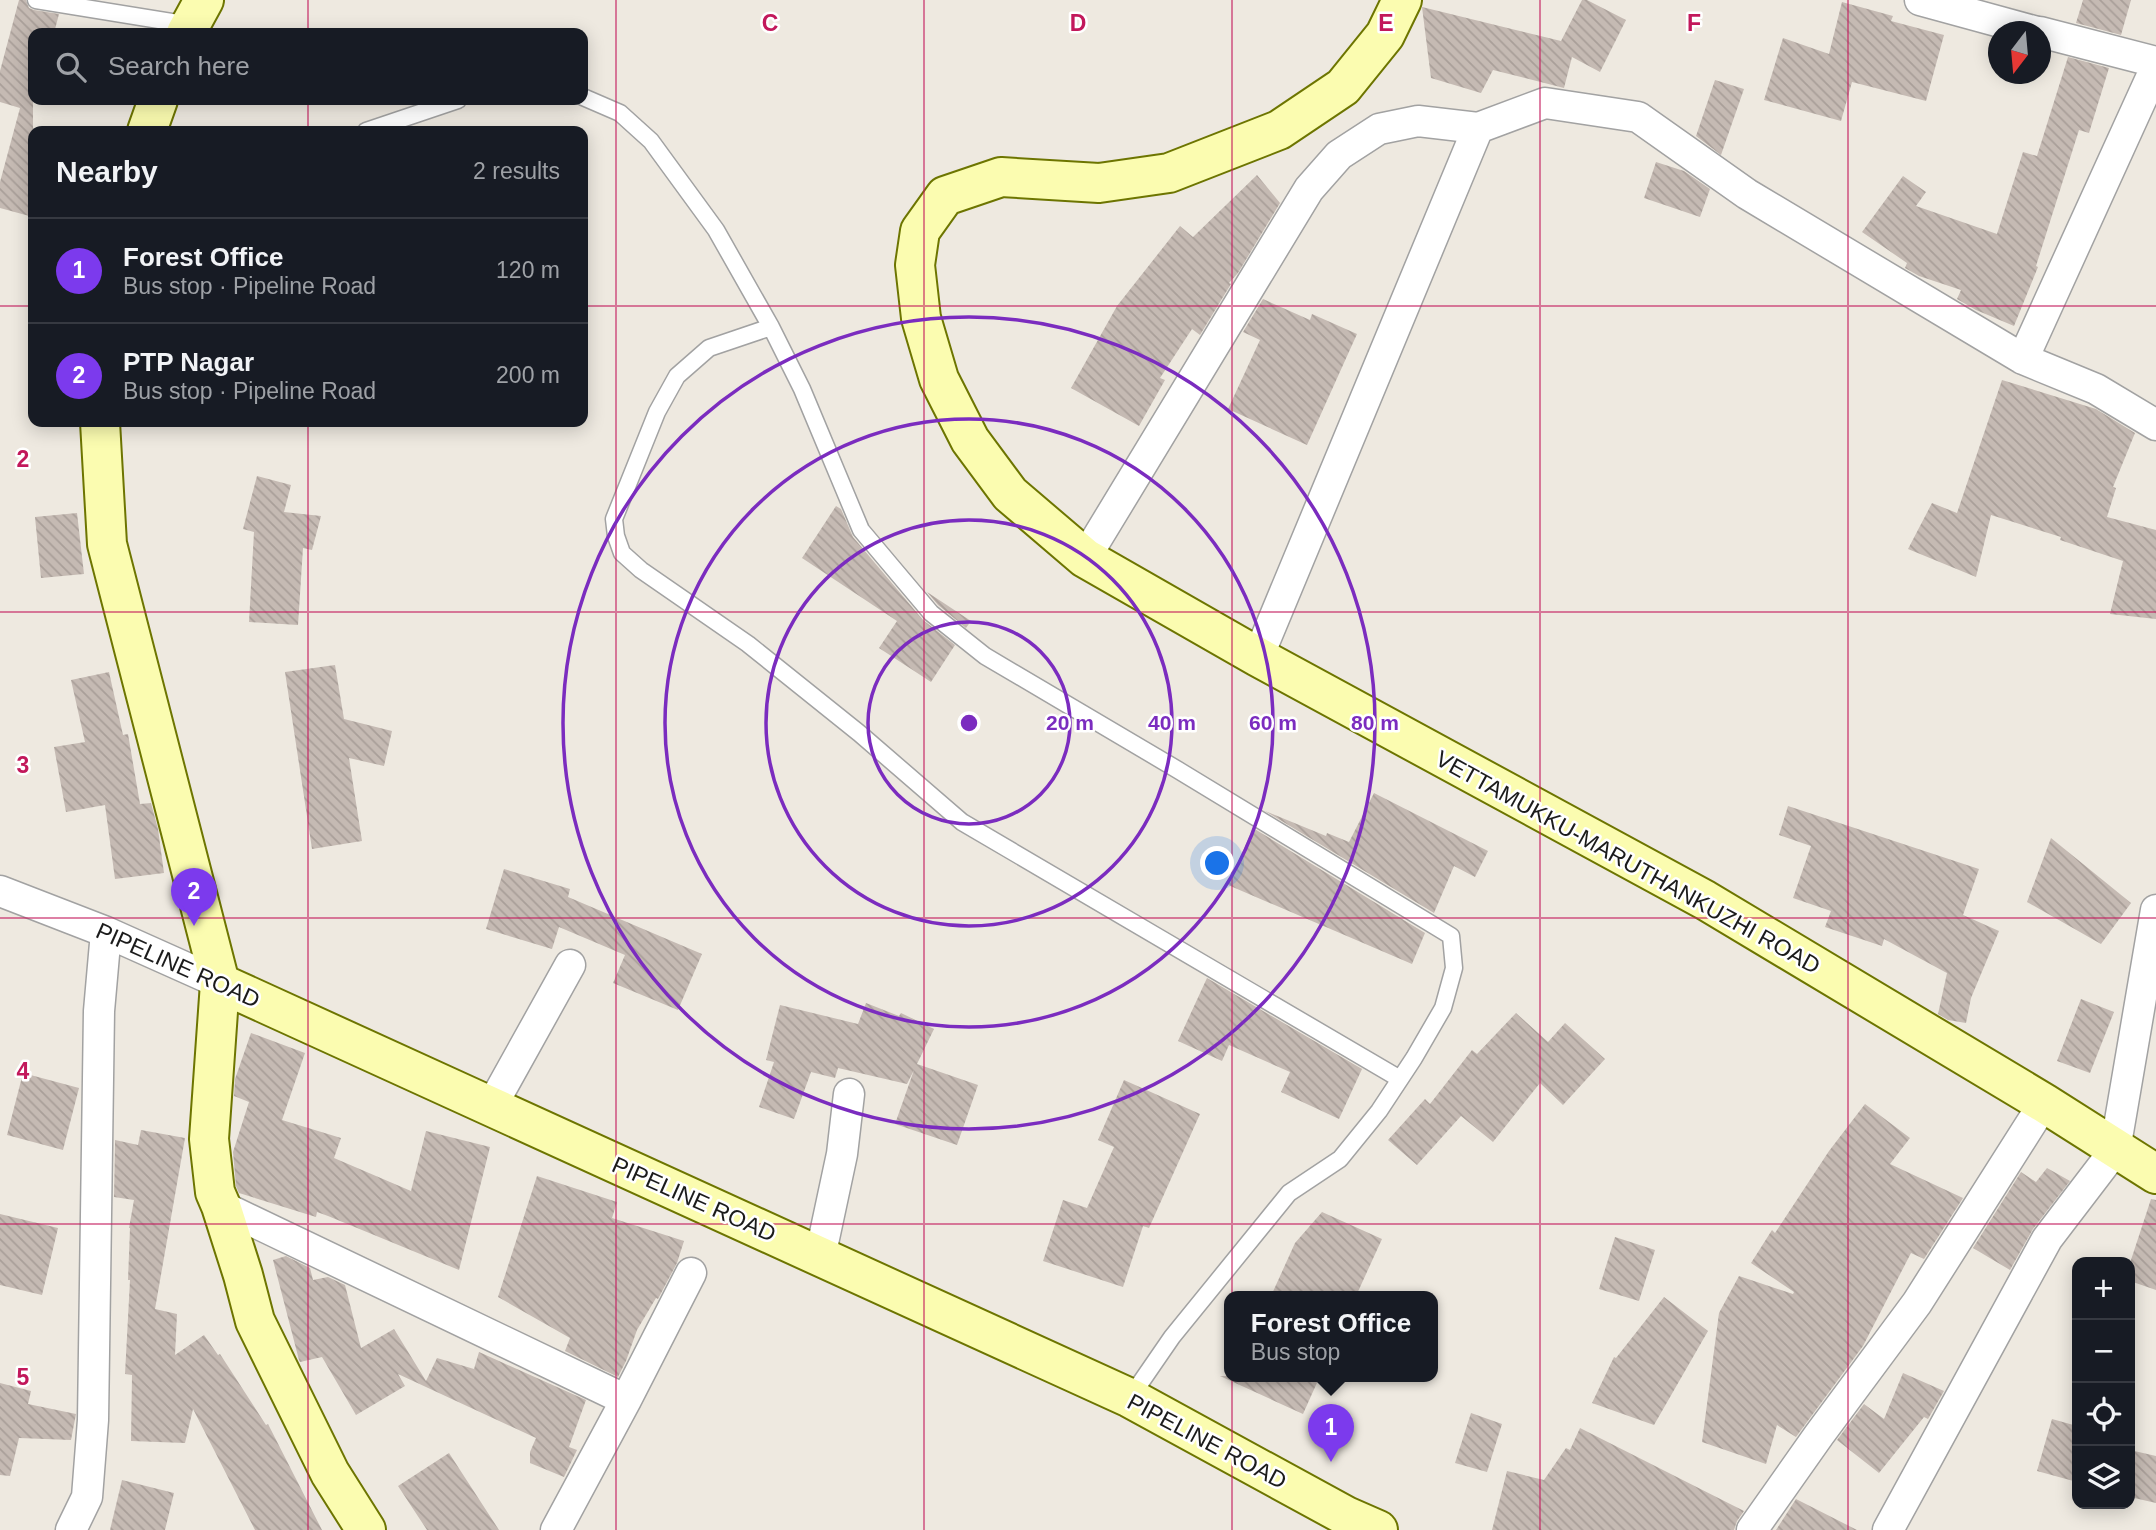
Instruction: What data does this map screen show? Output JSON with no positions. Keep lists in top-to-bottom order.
{
  "streets": {
    "main road": ["VETTAMUKKU-MARUTHANKUZHI ROAD", "PIPELINE ROAD"]
  },
  "north": "bottom",
  "page": {
    "search": "Search here",
    "heading": ["Nearby", "2 results"],
    "list": [
      {
        "mark": "1",
        "name": "Forest Office",
        "note": "Bus stop · Pipeline Road",
        "value": "120 m"
      },
      {
        "mark": "2",
        "name": "PTP Nagar",
        "note": "Bus stop · Pipeline Road",
        "value": "200 m"
      }
    ],
    "pins": ["2", "1"],
    "map_buttons": ["+", "−"],
    "popup": ["Forest Office", "Bus stop"]
  },
  "grid": {
    "columns": [
      "C",
      "D",
      "E",
      "F"
    ],
    "rows": [
      "2",
      "3",
      "4",
      "5"
    ]
  },
  "rings": [
    "20 m",
    "40 m",
    "60 m",
    "80 m"
  ]
}
